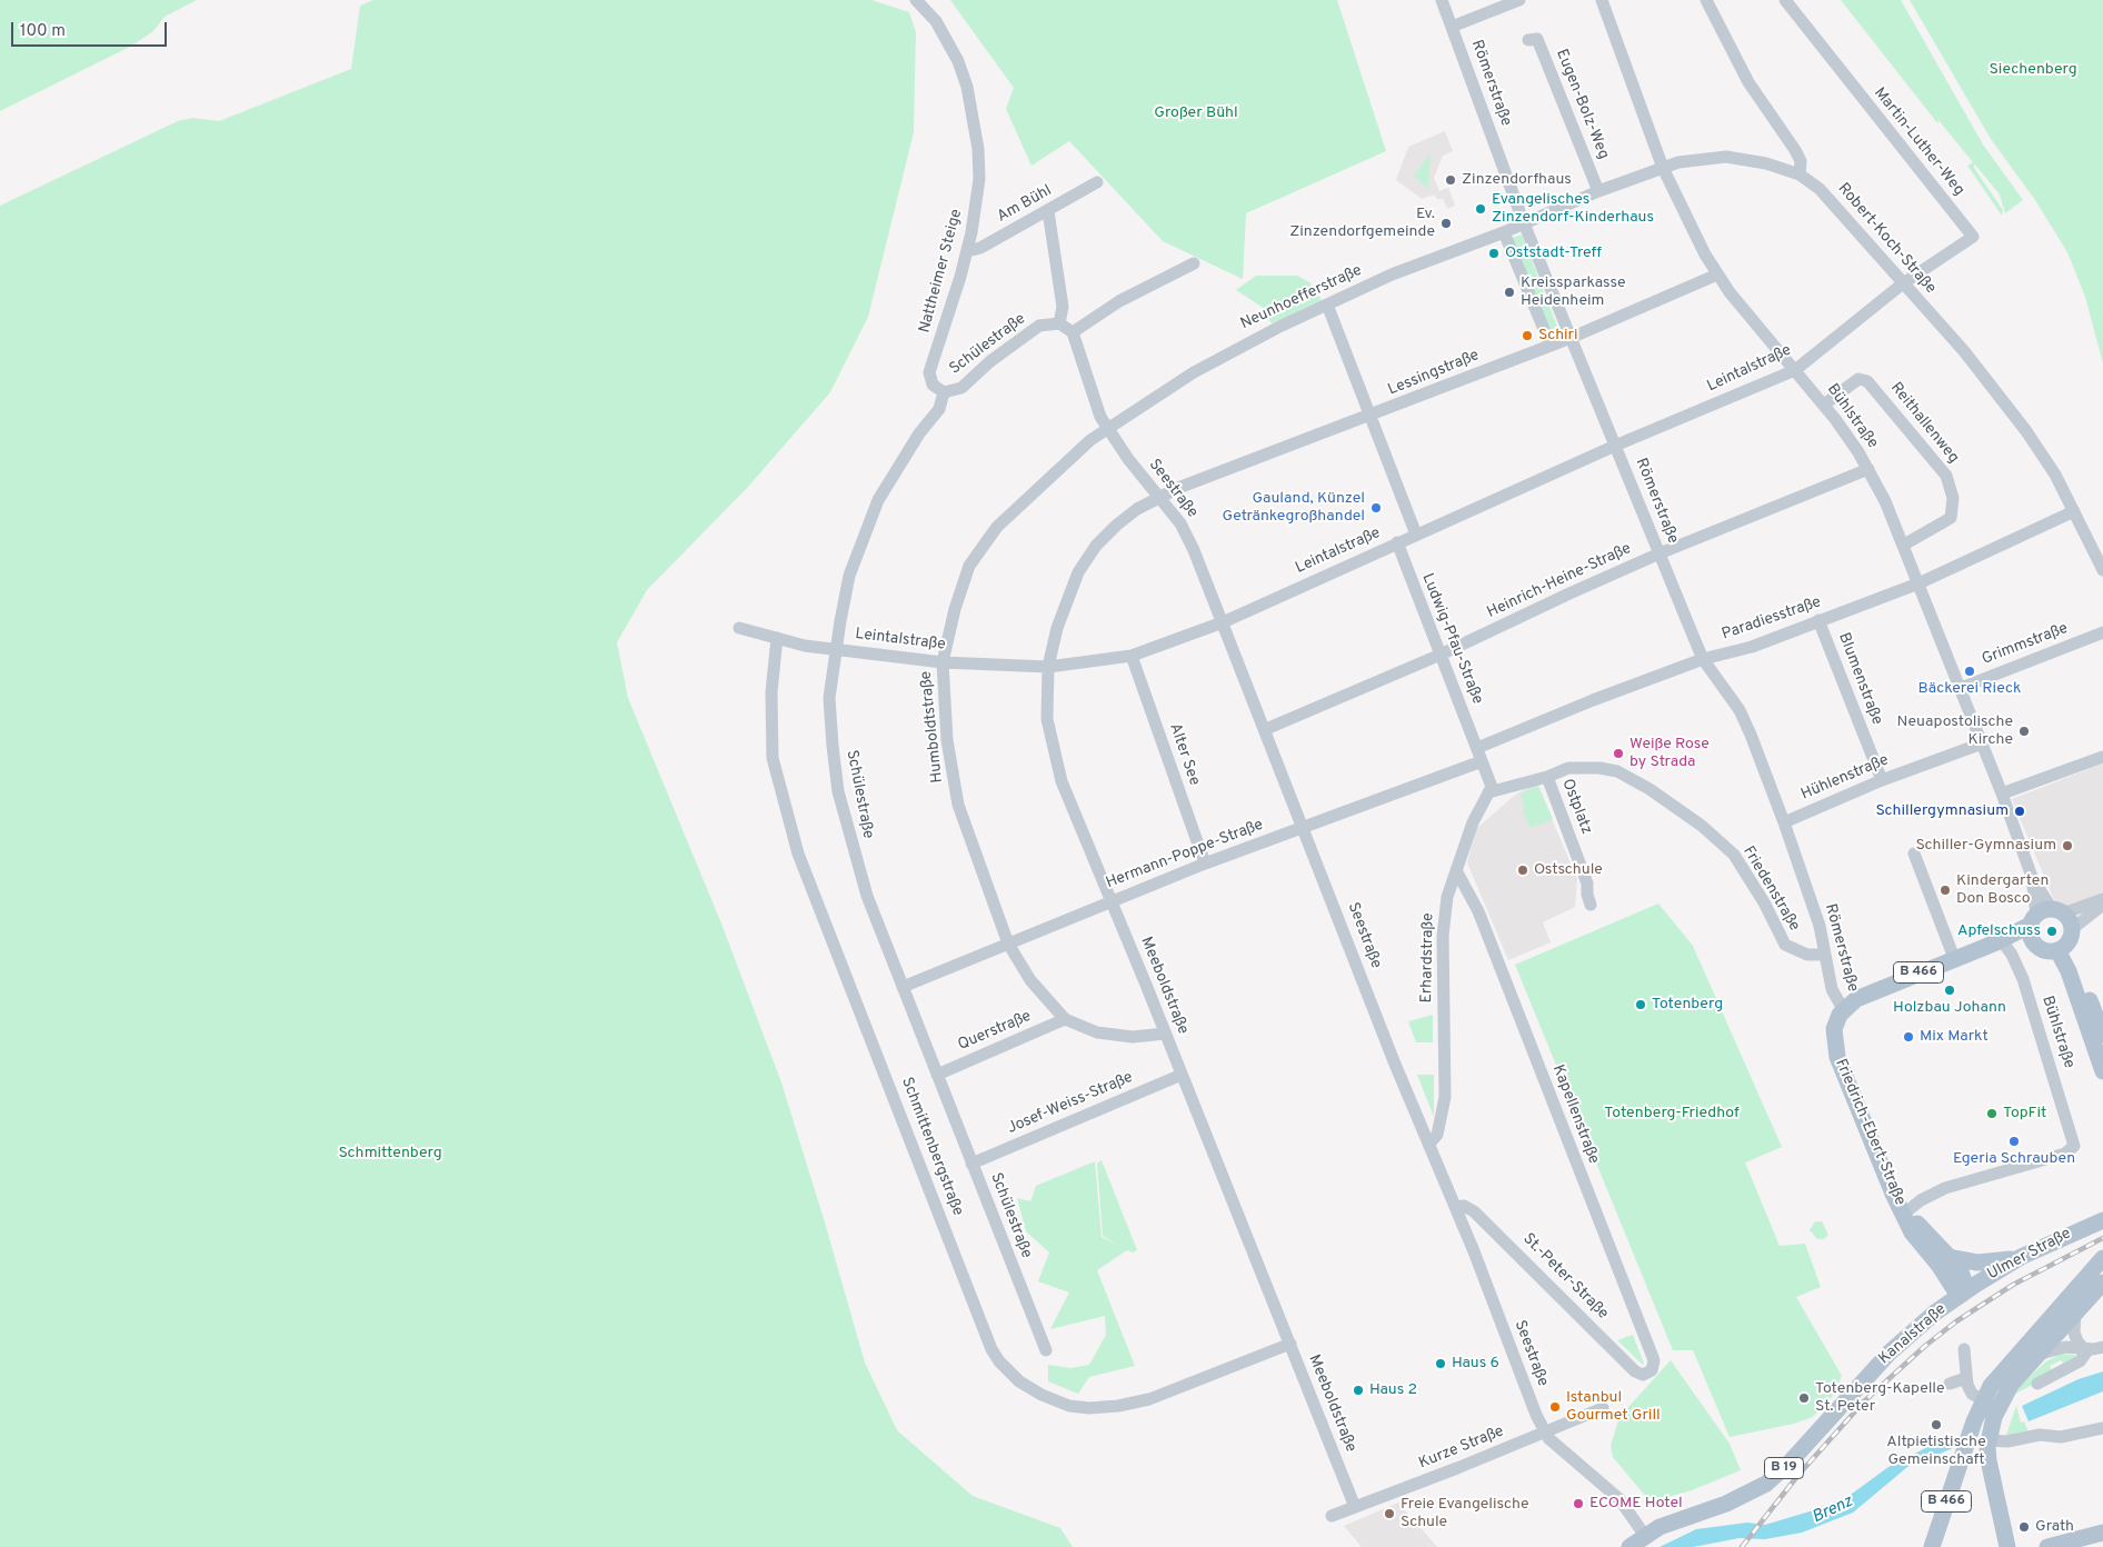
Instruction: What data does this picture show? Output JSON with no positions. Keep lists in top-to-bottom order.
{
  "streets": {
    "main road": [
      "B 466",
      "Friedrich-Ebert-Straße",
      "Ulmer Straße",
      "Kanalstraße",
      "B 19"
    ],
    "street": [
      "Römerstraße",
      "Eugen-Bolz-Weg",
      "Martin-Luther-Weg",
      "Am Bühl",
      "Robert-Koch-Straße",
      "Nattheimer Steige",
      "Neunhoefferstraße",
      "Schülestraße",
      "Leintalstraße",
      "Lessingstraße",
      "Bühlstraße",
      "Reithallenweg",
      "Seestraße",
      "Heinrich-Heine-Straße",
      "Paradiesstraße",
      "Ludwig-Pfau-Straße",
      "Grimmstraße",
      "Blumenstraße",
      "Humboldtstraße",
      "Alter See",
      "Hühlenstraße",
      "Ostplatz",
      "Hermann-Poppe-Straße",
      "Friedenstraße",
      "Erhardstraße",
      "Meeboldstraße",
      "Querstraße",
      "Josef-Weiss-Straße",
      "Kapellenstraße",
      "Schmittenbergstraße",
      "St.-Peter-Straße",
      "Kurze Straße"
    ]
  },
  "crossings": [
    ["Römerstraße", "Robert-Koch-Straße"],
    ["Römerstraße", "Neunhoefferstraße"],
    ["Römerstraße", "Leintalstraße"],
    ["Römerstraße", "Lessingstraße"],
    ["Römerstraße", "Heinrich-Heine-Straße"],
    ["Römerstraße", "Paradiesstraße"],
    ["Römerstraße", "Hühlenstraße"],
    ["Römerstraße", "Friedenstraße"],
    ["Römerstraße", "B 466"],
    ["Römerstraße", "Friedrich-Ebert-Straße"],
    ["Eugen-Bolz-Weg", "Robert-Koch-Straße"],
    ["Martin-Luther-Weg", "Robert-Koch-Straße"],
    ["Martin-Luther-Weg", "Leintalstraße"],
    ["Am Bühl", "Nattheimer Steige"],
    ["Robert-Koch-Straße", "Neunhoefferstraße"],
    ["Robert-Koch-Straße", "Leintalstraße"],
    ["Robert-Koch-Straße", "Bühlstraße"],
    ["Robert-Koch-Straße", "Paradiesstraße"],
    ["Nattheimer Steige", "Schülestraße"],
    ["Neunhoefferstraße", "Seestraße"],
    ["Neunhoefferstraße", "Humboldtstraße"],
    ["Schülestraße", "Leintalstraße"],
    ["Schülestraße", "Hermann-Poppe-Straße"],
    ["Schülestraße", "Querstraße"],
    ["Schülestraße", "Josef-Weiss-Straße"],
    ["Leintalstraße", "Bühlstraße"],
    ["Leintalstraße", "Seestraße"],
    ["Leintalstraße", "Ludwig-Pfau-Straße"],
    ["Leintalstraße", "Humboldtstraße"],
    ["Leintalstraße", "Alter See"],
    ["Leintalstraße", "Meeboldstraße"],
    ["Leintalstraße", "Schmittenbergstraße"],
    ["Lessingstraße", "Bühlstraße"],
    ["Lessingstraße", "Seestraße"],
    ["Lessingstraße", "Meeboldstraße"],
    ["Bühlstraße", "Reithallenweg"],
    ["Bühlstraße", "Heinrich-Heine-Straße"],
    ["Bühlstraße", "Paradiesstraße"],
    ["Bühlstraße", "Grimmstraße"],
    ["Bühlstraße", "Hühlenstraße"],
    ["Bühlstraße", "B 466"],
    ["Bühlstraße", "Friedrich-Ebert-Straße"],
    ["Seestraße", "Heinrich-Heine-Straße"],
    ["Seestraße", "Humboldtstraße"],
    ["Seestraße", "Hermann-Poppe-Straße"],
    ["Seestraße", "Erhardstraße"],
    ["Seestraße", "Meeboldstraße"],
    ["Seestraße", "St.-Peter-Straße"],
    ["Seestraße", "Kanalstraße"],
    ["Seestraße", "Kurze Straße"],
    ["Heinrich-Heine-Straße", "Ludwig-Pfau-Straße"],
    ["Paradiesstraße", "Ludwig-Pfau-Straße"],
    ["Paradiesstraße", "Blumenstraße"],
    ["Blumenstraße", "Hühlenstraße"],
    ["Humboldtstraße", "Hermann-Poppe-Straße"],
    ["Humboldtstraße", "Meeboldstraße"],
    ["Humboldtstraße", "Querstraße"],
    ["Alter See", "Hermann-Poppe-Straße"],
    ["Ostplatz", "Friedenstraße"],
    ["Ostplatz", "Erhardstraße"],
    ["Hermann-Poppe-Straße", "Meeboldstraße"],
    ["Erhardstraße", "Kapellenstraße"],
    ["B 466", "Friedrich-Ebert-Straße"],
    ["Meeboldstraße", "Josef-Weiss-Straße"],
    ["Meeboldstraße", "Schmittenbergstraße"],
    ["Meeboldstraße", "Kurze Straße"],
    ["Kapellenstraße", "St.-Peter-Straße"],
    ["Friedrich-Ebert-Straße", "Ulmer Straße"],
    ["Friedrich-Ebert-Straße", "Kanalstraße"],
    ["Ulmer Straße", "Kanalstraße"]
  ],
  "water": ["Brenz"],
  "parks": [
    "Siechenberg",
    "Großer Bühl",
    "Totenberg-Friedhof",
    "Schmittenberg"
  ],
  "places": [
    "Zinzendorfhaus",
    "Evangelisches Zinzendorf-Kinderhaus",
    "Ev. Zinzendorfgemeinde",
    "Oststadt-Treff",
    "Kreissparkasse Heidenheim",
    "Schiri",
    "Gauland, Künzel Getränkegroßhandel",
    "Bäckerei Rieck",
    "Neuapostolische Kirche",
    "Weiße Rose by Strada",
    "Schillergymnasium",
    "Schiller-Gymnasium",
    "Ostschule",
    "Kindergarten Don Bosco",
    "Apfelschuss",
    "Holzbau Johann",
    "Totenberg",
    "Mix Markt",
    "TopFit",
    "Egeria Schrauben",
    "Haus 6",
    "Haus 2",
    "Totenberg-Kapelle St. Peter",
    "Istanbul Gourmet Grill",
    "Altpietistische Gemeinschaft",
    "ECOME Hotel",
    "Freie Evangelische Schule",
    "Grath"
  ],
  "scale_bar": "100 m"
}
